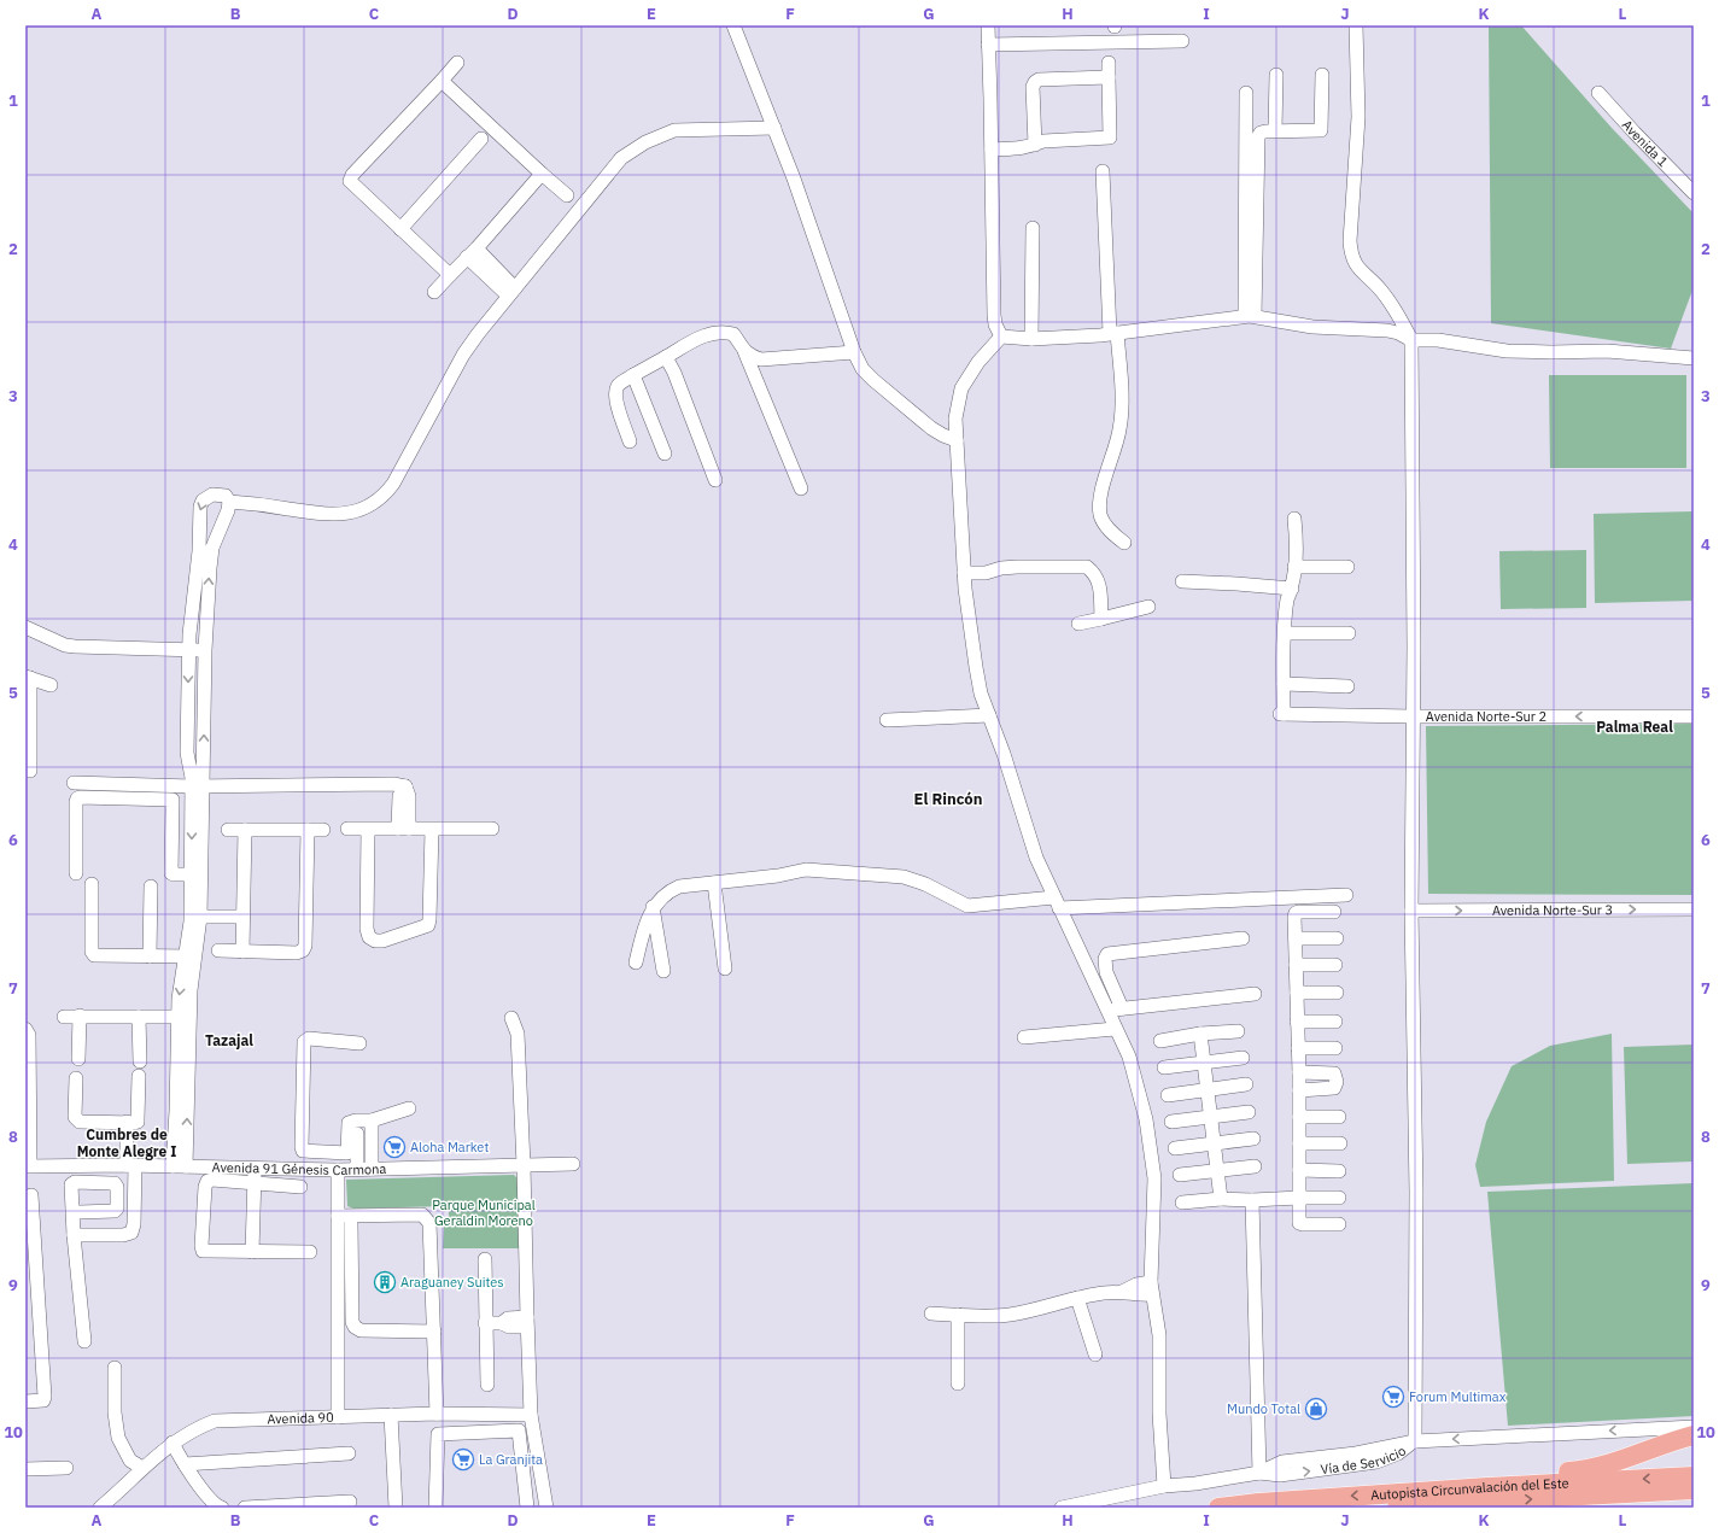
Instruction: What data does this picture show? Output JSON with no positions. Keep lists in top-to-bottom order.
{
  "streets": {
    "highway": ["Autopista Circunvalación del Este"],
    "street": [
      "Avenida 1",
      "Avenida Norte-Sur 2",
      "Avenida Norte-Sur 3",
      "Avenida 91 Génesis Carmona",
      "Avenida 90",
      "Vía de Servicio"
    ]
  },
  "one_way": ["Avenida Norte-Sur 2", "Avenida Norte-Sur 3", "Vía de Servicio"],
  "districts": [
    "Palma Real",
    "El Rincón",
    "Tazajal",
    "Cumbres de Monte Alegre I"
  ],
  "parks": ["Parque Municipal Geraldin Moreno"],
  "places": {
    "supermarket": ["Aloha Market", "Forum Multimax", "La Granjita"],
    "building": ["Araguaney Suites"],
    "shop": ["Mundo Total"]
  },
  "grid": {
    "columns": [
      "A",
      "B",
      "C",
      "D",
      "E",
      "F",
      "G",
      "H",
      "I",
      "J",
      "K",
      "L"
    ],
    "rows": [
      "1",
      "2",
      "3",
      "4",
      "5",
      "6",
      "7",
      "8",
      "9",
      "10"
    ]
  }
}
